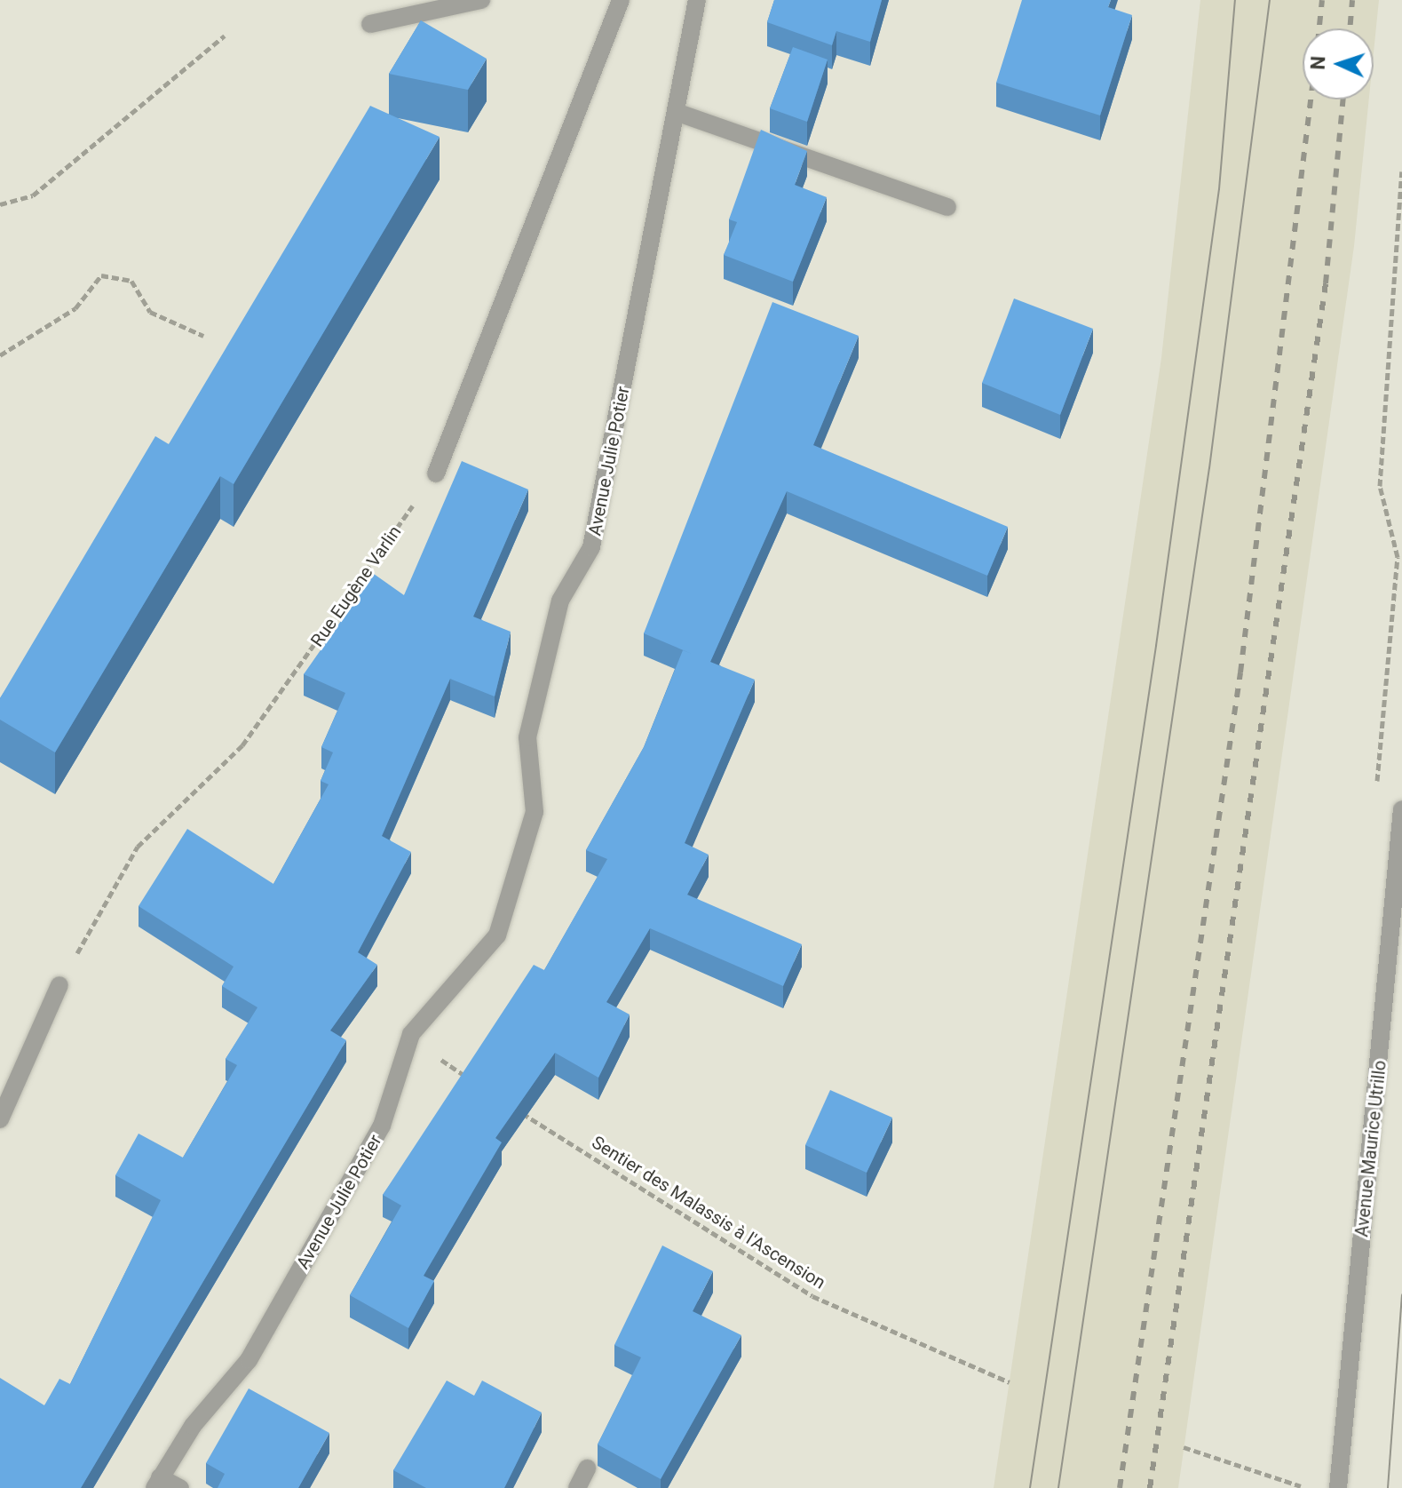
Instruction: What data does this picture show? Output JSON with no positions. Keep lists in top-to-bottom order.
{
  "streets": {
    "street": ["Avenue Julie Potier", "Avenue Maurice Utrillo"],
    "path": ["Rue Eugène Varlin", "Sentier des Malassis à l'Ascension"]
  },
  "north": "left"
}
